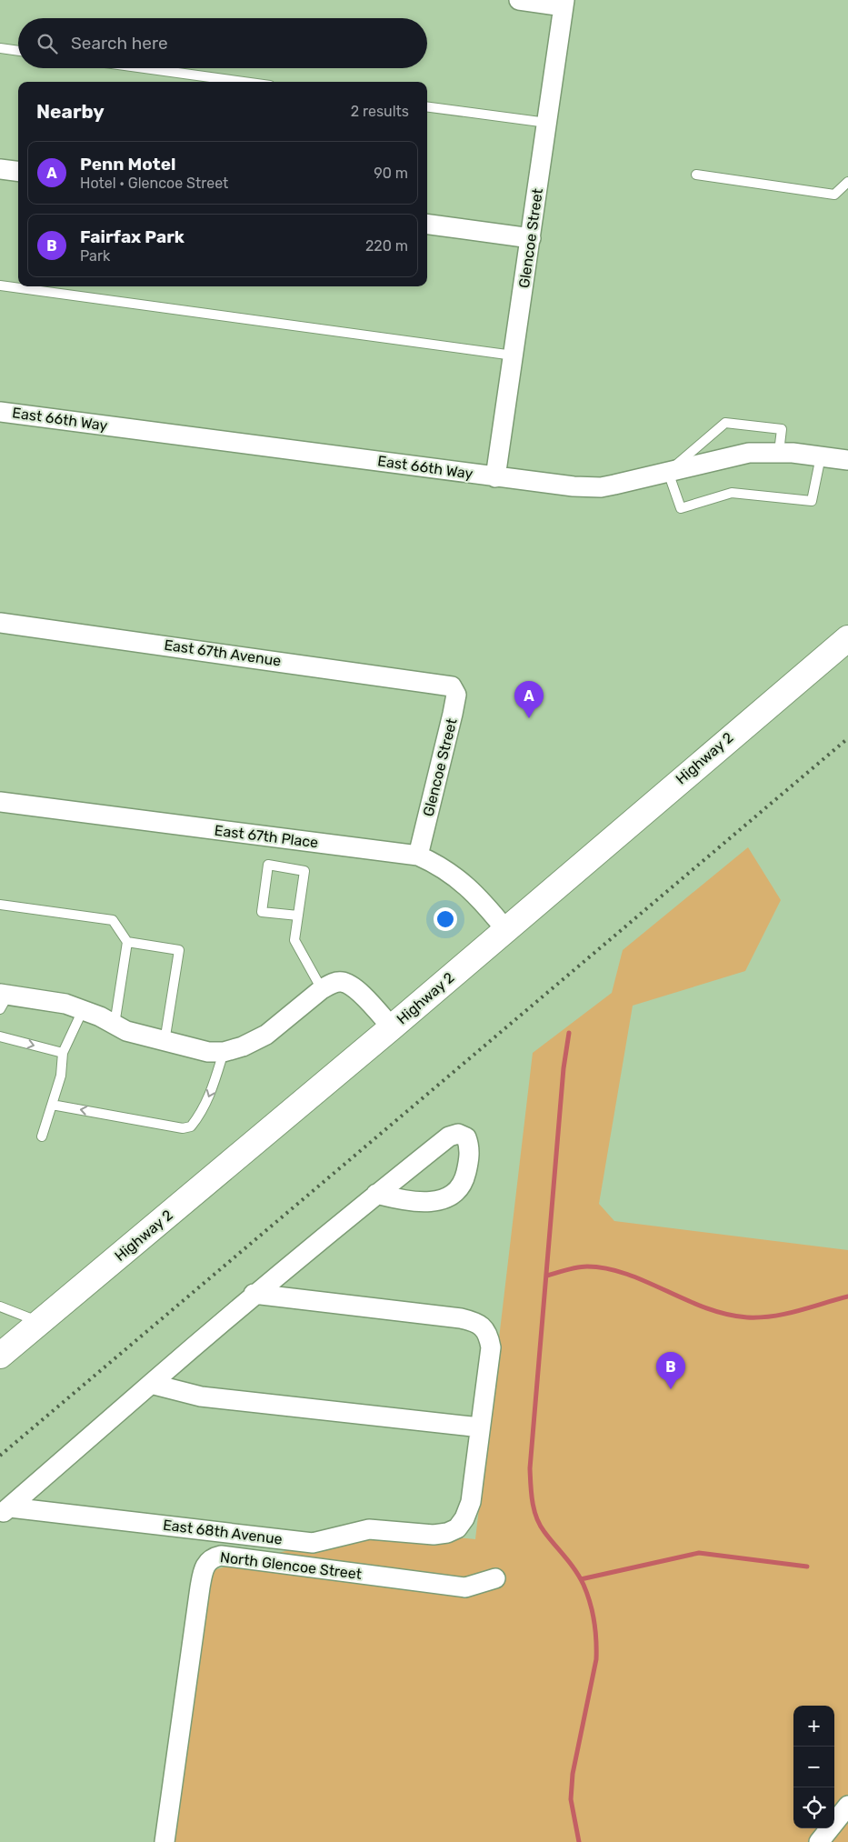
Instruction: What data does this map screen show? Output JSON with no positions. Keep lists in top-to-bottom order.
{
  "streets": {
    "main road": ["Highway 2"],
    "street": [
      "Glencoe Street",
      "East 66th Way",
      "East 67th Avenue",
      "East 67th Place",
      "East 68th Avenue",
      "North Glencoe Street"
    ]
  },
  "crossings": [
    ["Glencoe Street", "East 66th Way"],
    ["Glencoe Street", "East 67th Avenue"],
    ["Glencoe Street", "East 67th Place"],
    ["Highway 2", "East 67th Place"]
  ],
  "page": {
    "search": "Search here",
    "heading": ["Nearby", "2 results"],
    "list": [
      {
        "mark": "A",
        "name": "Penn Motel",
        "note": "Hotel · Glencoe Street",
        "value": "90 m"
      },
      {
        "mark": "B",
        "name": "Fairfax Park",
        "note": "Park",
        "value": "220 m"
      }
    ],
    "pins": ["A", "B"],
    "map_buttons": ["+", "−"]
  }
}
